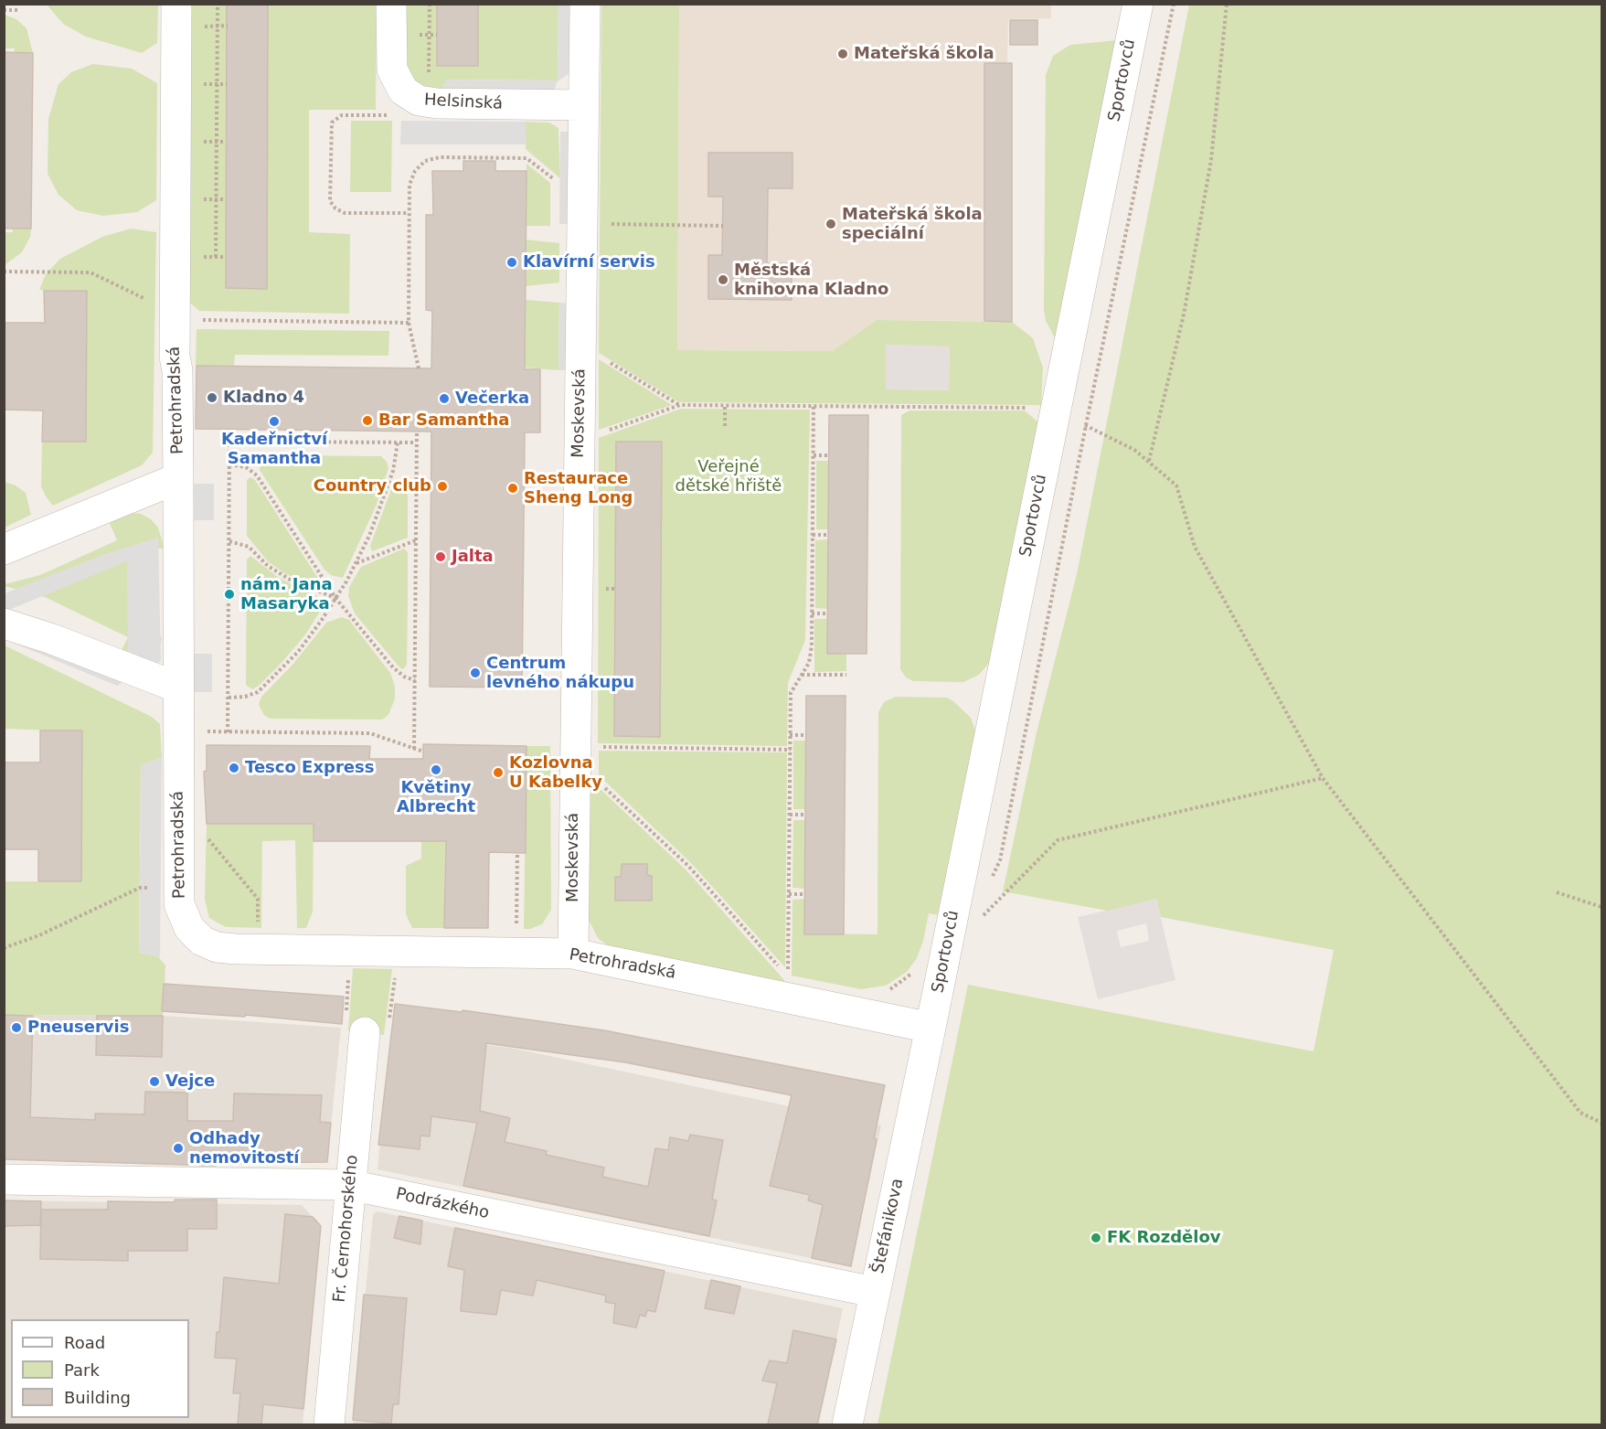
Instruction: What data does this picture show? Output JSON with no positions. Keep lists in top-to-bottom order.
{
  "streets": {
    "street": [
      "Sportovců",
      "Helsinská",
      "Petrohradská",
      "Moskevská",
      "Podrázkého",
      "Štefánikova",
      "Fr. Černohorského"
    ]
  },
  "crossings": [
    ["Sportovců", "Petrohradská"],
    ["Sportovců", "Štefánikova"],
    ["Helsinská", "Moskevská"],
    ["Petrohradská", "Moskevská"],
    ["Petrohradská", "Štefánikova"],
    ["Podrázkého", "Štefánikova"],
    ["Podrázkého", "Fr. Černohorského"]
  ],
  "parks": ["Veřejné dětské hřiště"],
  "places": [
    "Mateřská škola",
    "Mateřská škola speciální",
    "Klavírní servis",
    "Městská knihovna Kladno",
    "Kladno 4",
    "Večerka",
    "Bar Samantha",
    "Kadeřnictví Samantha",
    "Country club",
    "Restaurace Sheng Long",
    "Jalta",
    "nám. Jana Masaryka",
    "Centrum levného nákupu",
    "Tesco Express",
    "Květiny Albrecht",
    "Kozlovna U Kabelky",
    "Pneuservis",
    "Vejce",
    "Odhady nemovitostí",
    "FK Rozdělov"
  ],
  "legend": ["Road", "Park", "Building"]
}
